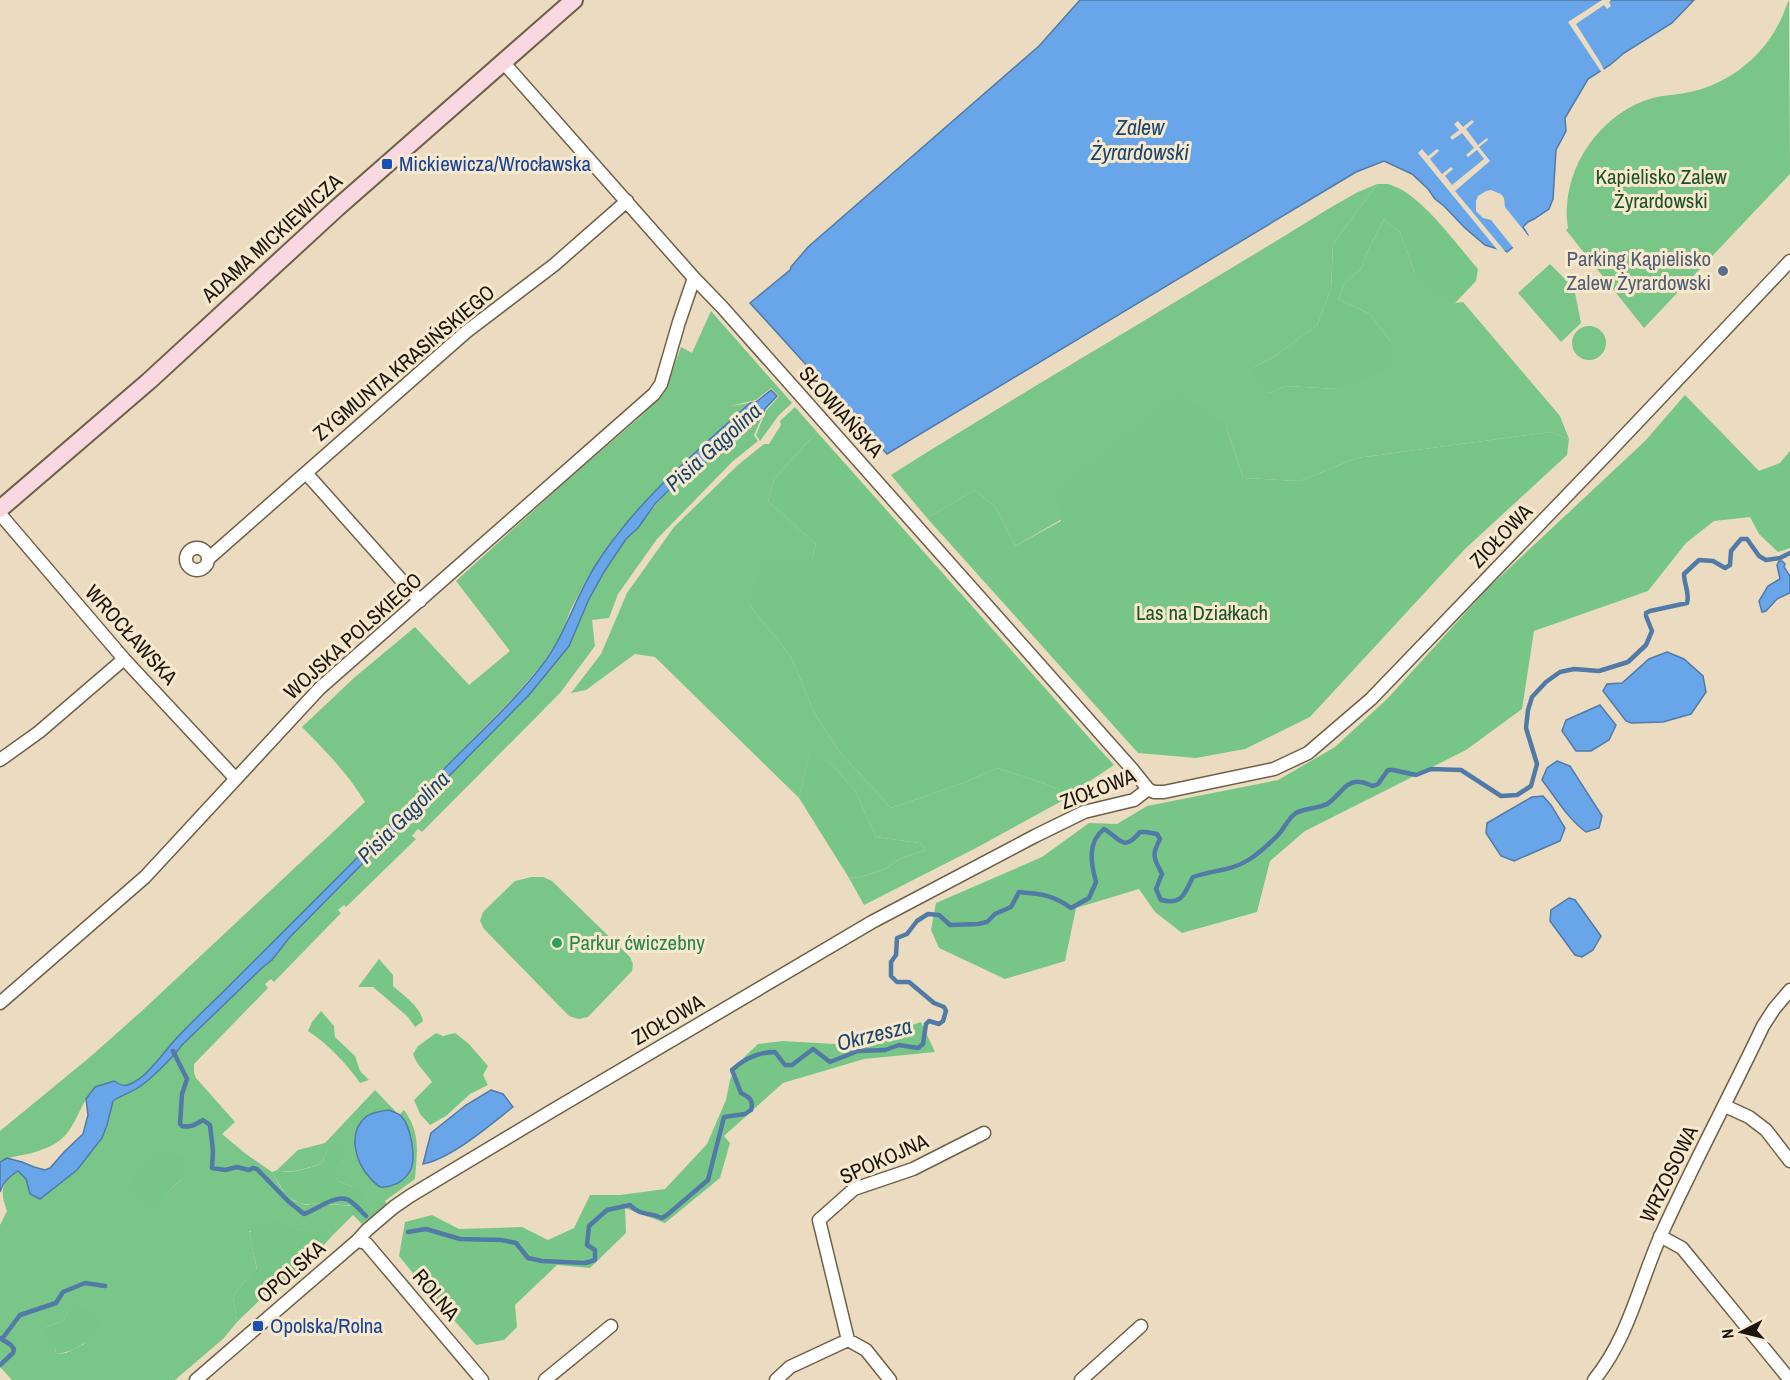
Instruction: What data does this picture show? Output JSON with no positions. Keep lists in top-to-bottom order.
{
  "streets": {
    "street": [
      "ADAMA MICKIEWICZA",
      "ZYGMUNTA KRASIŃSKIEGO",
      "SŁOWIAŃSKA",
      "ZIOŁOWA",
      "WROCŁAWSKA",
      "WOJSKA POLSKIEGO",
      "SPOKOJNA",
      "WRZOSOWA",
      "OPOLSKA",
      "ROLNA"
    ]
  },
  "crossings": [
    ["ADAMA MICKIEWICZA", "SŁOWIAŃSKA"],
    ["ZYGMUNTA KRASIŃSKIEGO", "SŁOWIAŃSKA"],
    ["SŁOWIAŃSKA", "ZIOŁOWA"],
    ["SŁOWIAŃSKA", "WOJSKA POLSKIEGO"],
    ["ZIOŁOWA", "OPOLSKA"],
    ["ZIOŁOWA", "ROLNA"],
    ["WROCŁAWSKA", "WOJSKA POLSKIEGO"],
    ["OPOLSKA", "ROLNA"]
  ],
  "water": ["Zalew Żyrardowski", "Pisia Gągolina", "Okrzesza"],
  "parks": ["Kapielisko Zalew Żyrardowski", "Las na Działkach"],
  "places": {
    "transit": ["Mickiewicza/Wrocławska", "Opolska/Rolna"],
    "other": ["Parking Kąpielisko Zalew Żyrardowski", "Parkur ćwiczebny"]
  },
  "north": "left"
}
